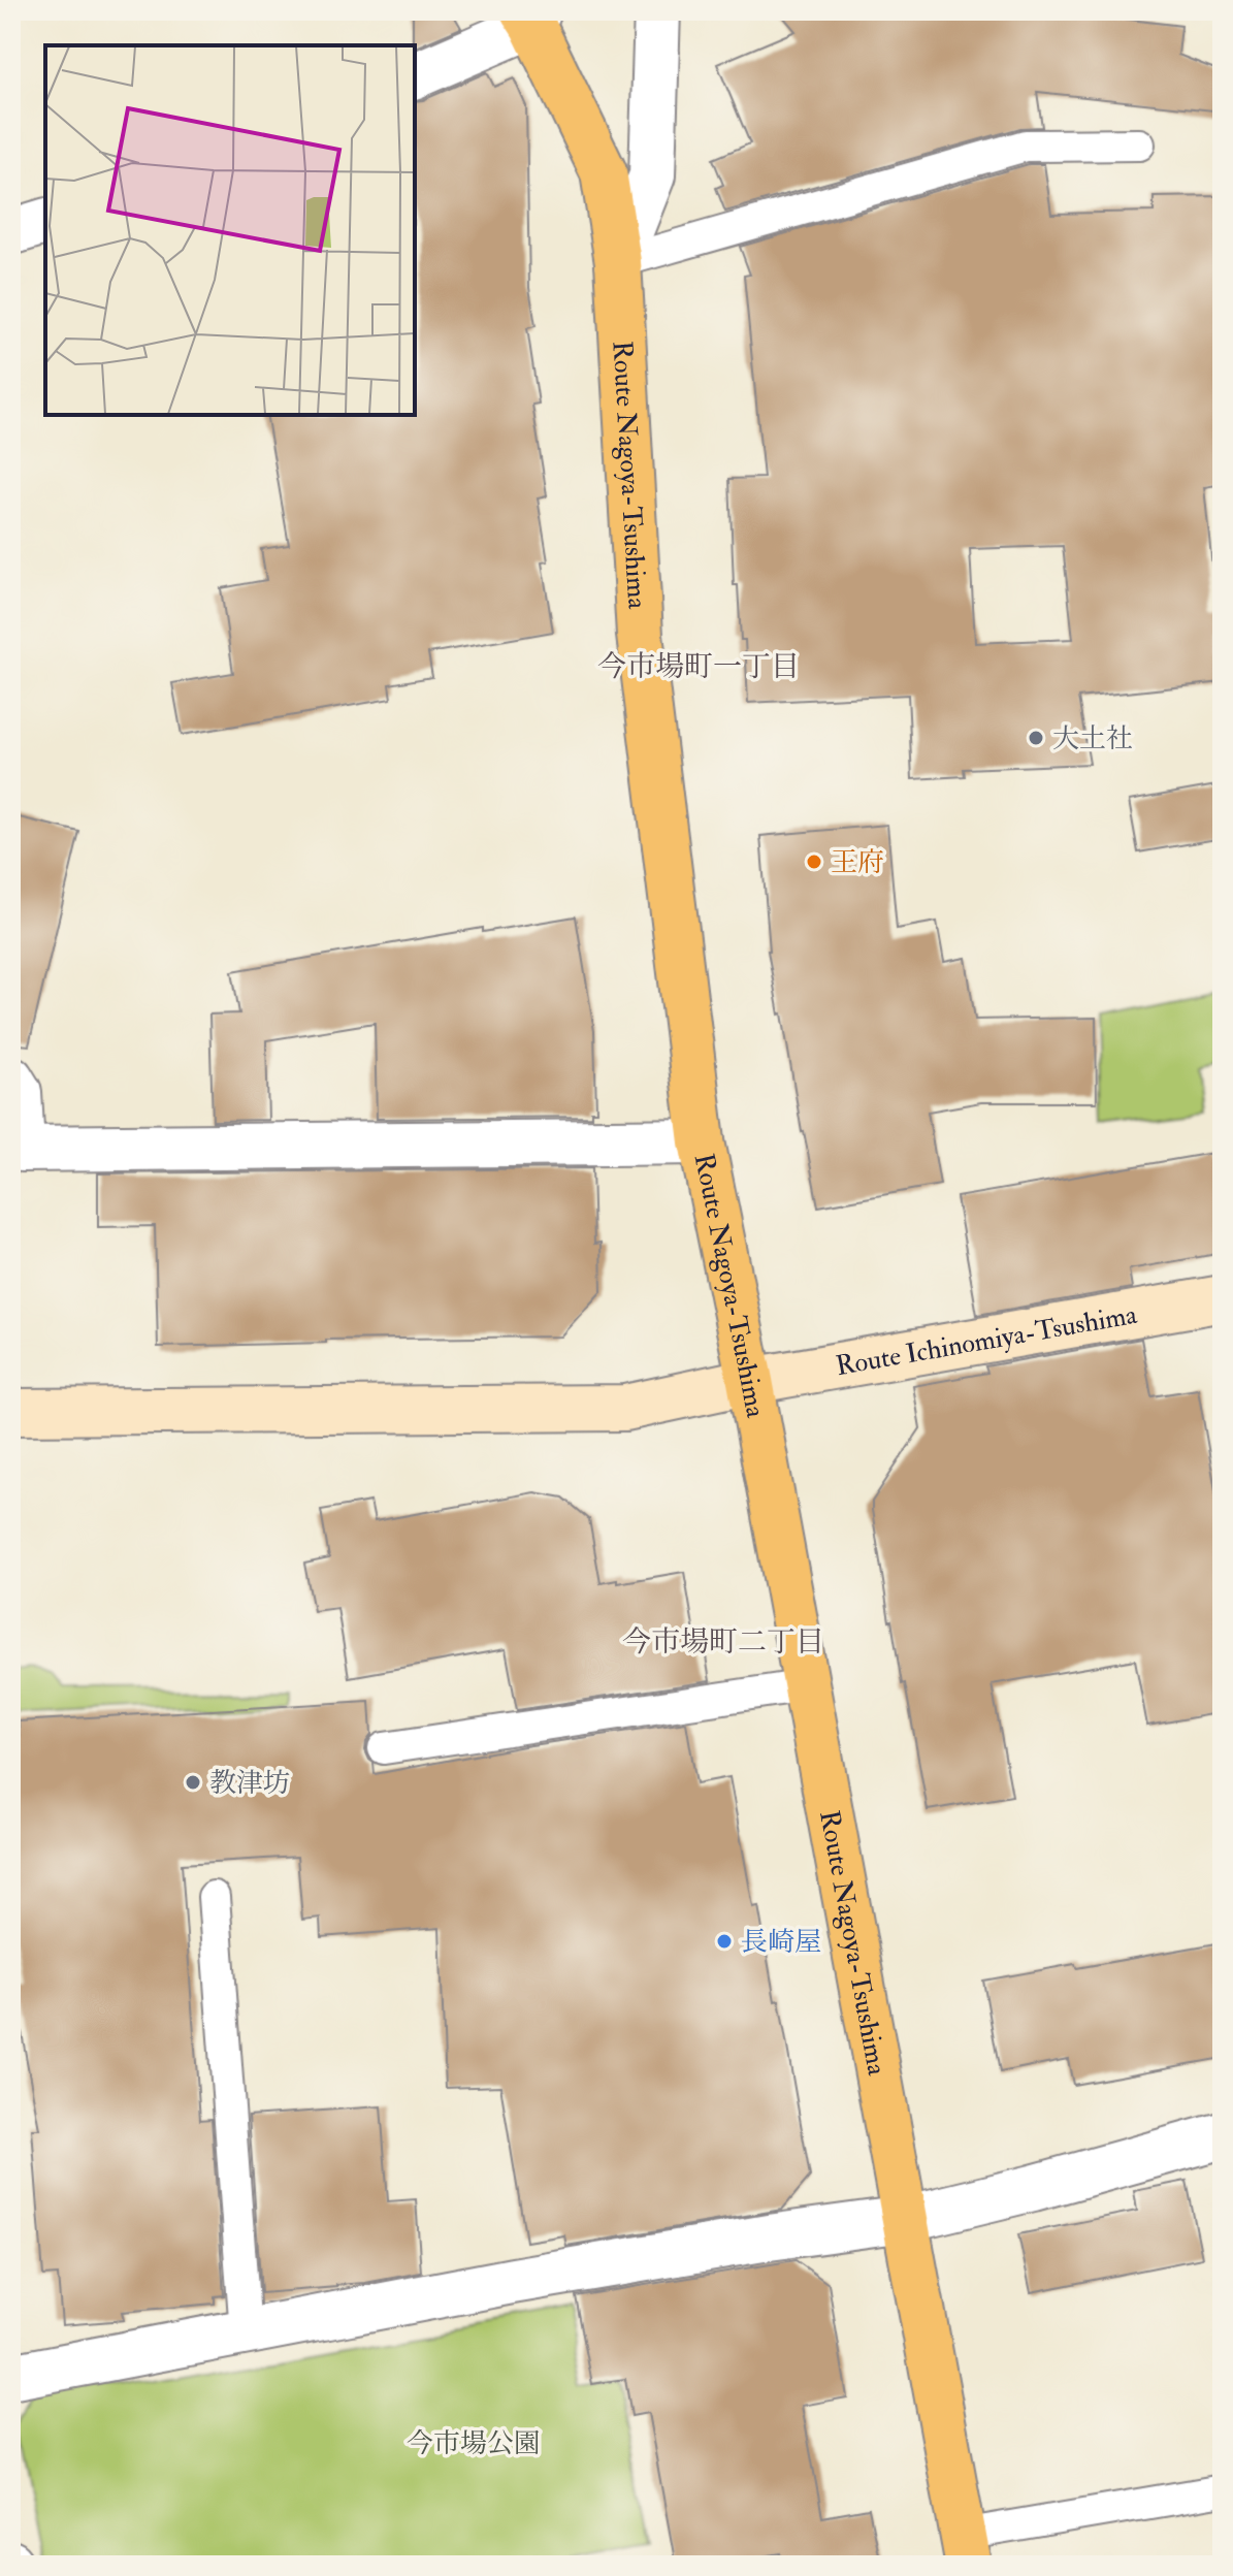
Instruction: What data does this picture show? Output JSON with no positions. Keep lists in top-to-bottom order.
{
  "streets": {
    "main road": ["Route Nagoya-Tsushima"],
    "street": ["Route Ichinomiya-Tsushima"]
  },
  "crossings": [
    ["Route Nagoya-Tsushima", "Route Ichinomiya-Tsushima"]
  ],
  "districts": ["今市場町一丁目", "今市場町二丁目"],
  "parks": ["今市場公園"],
  "places": [
    "大土社",
    "王府",
    "教津坊",
    "長崎屋"
  ]
}
